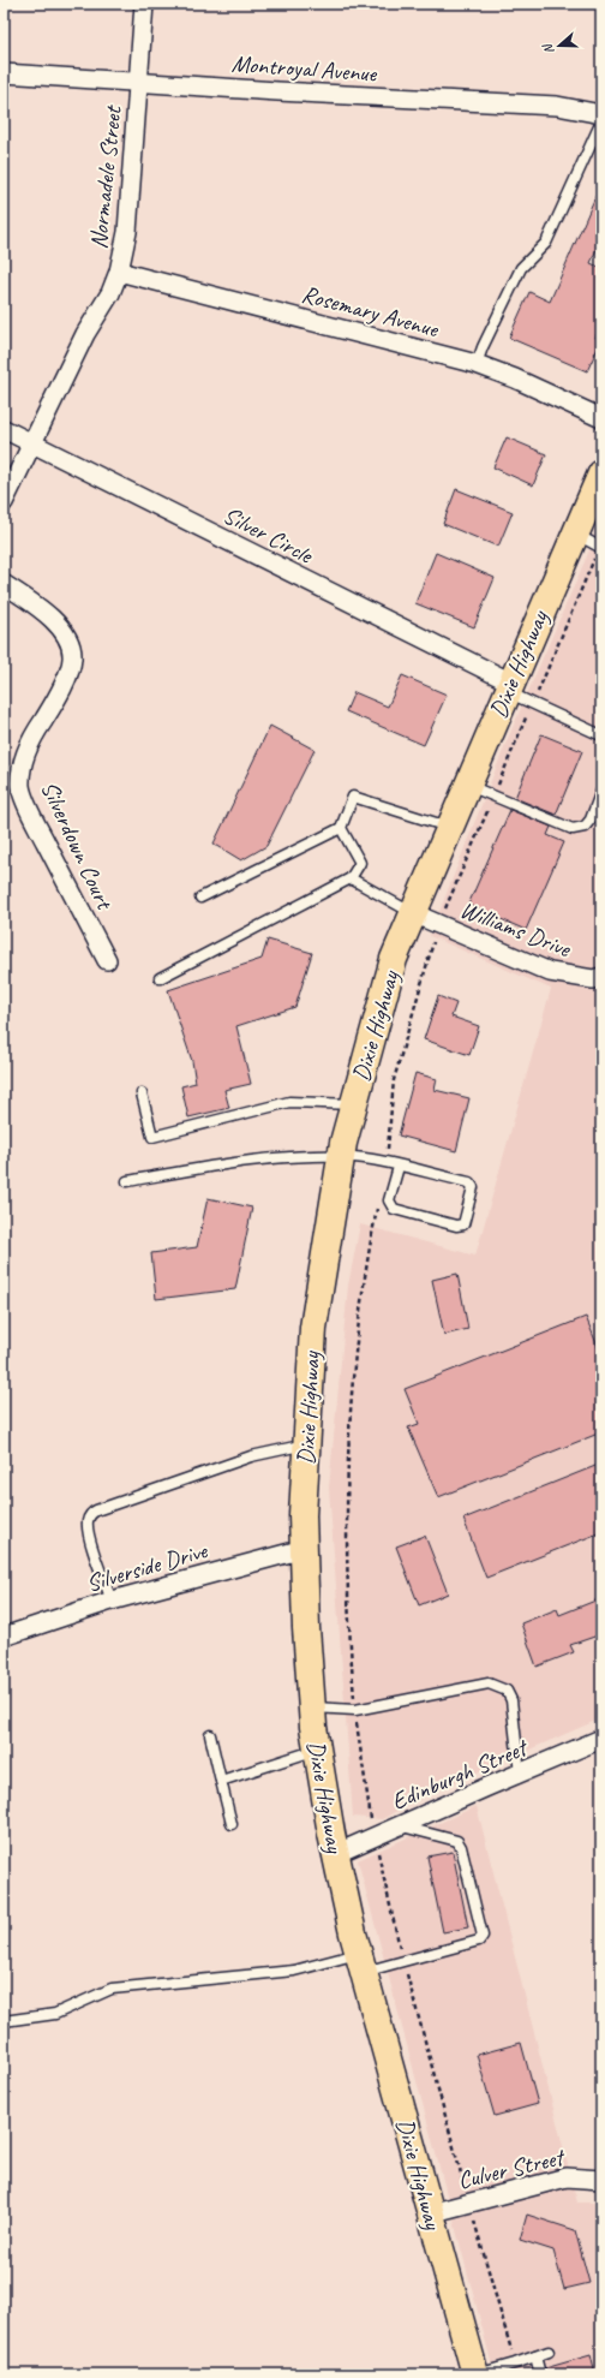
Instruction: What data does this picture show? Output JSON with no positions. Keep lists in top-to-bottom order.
{
  "streets": {
    "main road": ["Dixie Highway"],
    "street": [
      "Montroyal Avenue",
      "Normadele Street",
      "Rosemary Avenue",
      "Silver Circle",
      "Silverdown Court",
      "Williams Drive",
      "Silverside Drive",
      "Edinburgh Street",
      "Culver Street"
    ]
  },
  "crossings": [
    ["Montroyal Avenue", "Normadele Street"],
    ["Normadele Street", "Rosemary Avenue"],
    ["Normadele Street", "Silver Circle"],
    ["Silver Circle", "Dixie Highway"],
    ["Dixie Highway", "Williams Drive"],
    ["Dixie Highway", "Silverside Drive"],
    ["Dixie Highway", "Edinburgh Street"],
    ["Dixie Highway", "Culver Street"]
  ],
  "north": "left"
}
